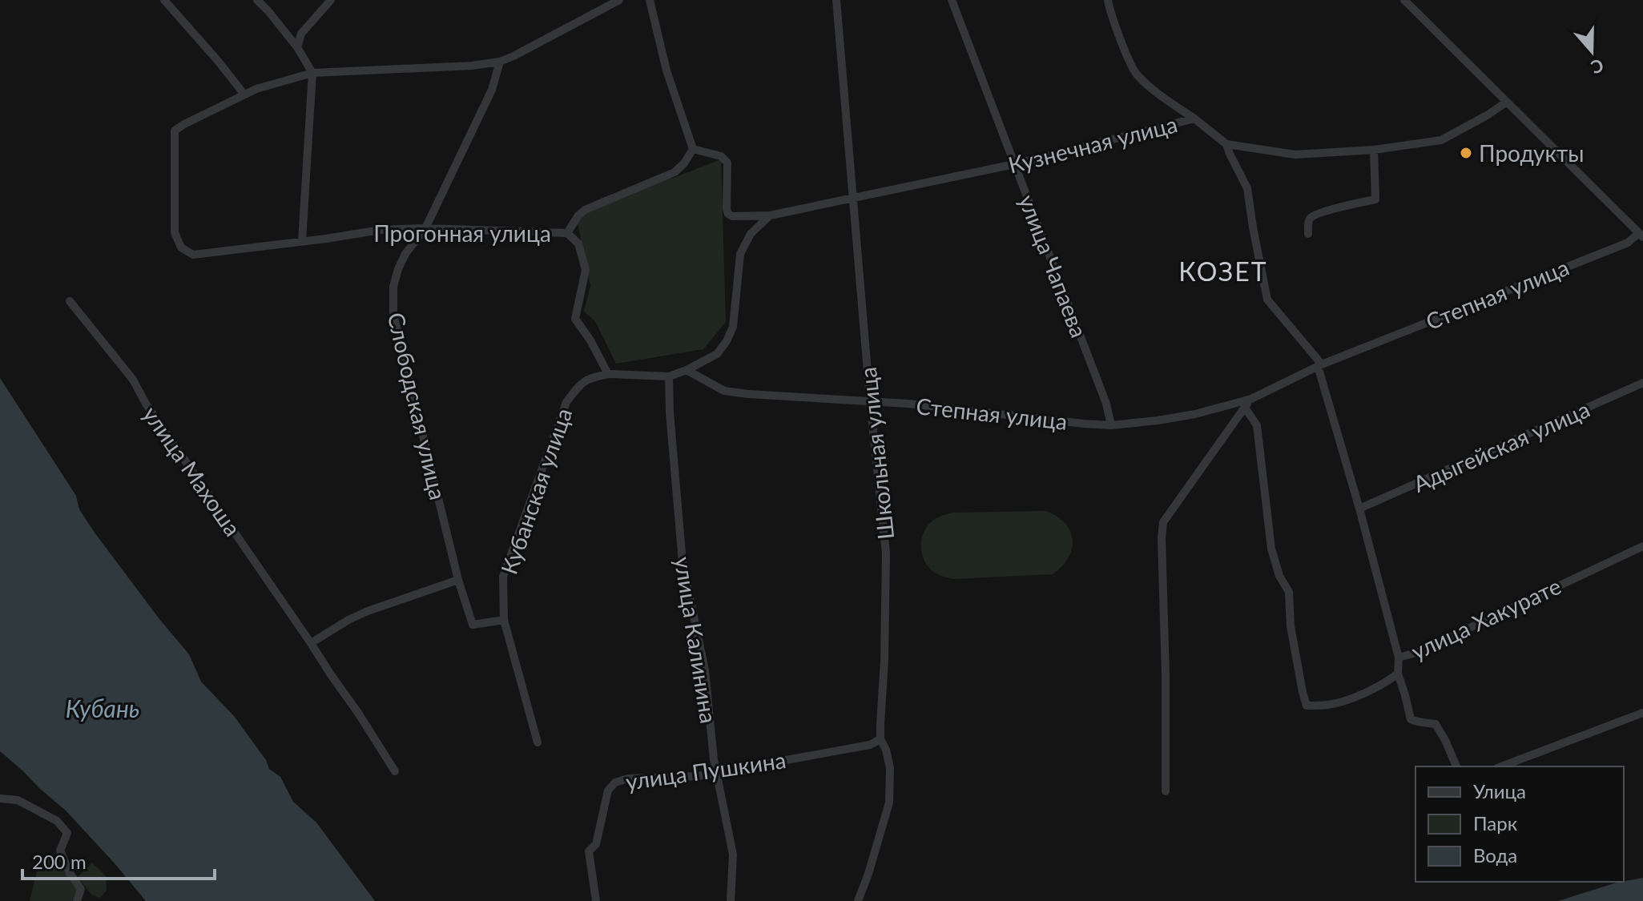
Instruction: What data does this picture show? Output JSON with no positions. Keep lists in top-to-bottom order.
{
  "streets": {
    "street": [
      "Кузнечная улица",
      "Прогонная улица",
      "улица Чапаева",
      "Степная улица",
      "Слободская улица",
      "Адыгейская улица",
      "Школьная улица",
      "улица Махоша",
      "Кубанская улица",
      "улица Хакурате",
      "улица Калинина",
      "улица Пушкина"
    ]
  },
  "crossings": [
    ["Кузнечная улица", "Прогонная улица"],
    ["Кузнечная улица", "улица Чапаева"],
    ["Кузнечная улица", "Школьная улица"],
    ["Прогонная улица", "Слободская улица"],
    ["улица Чапаева", "Степная улица"],
    ["Степная улица", "Школьная улица"],
    ["Слободская улица", "Кубанская улица"],
    ["Школьная улица", "улица Пушкина"],
    ["улица Калинина", "улица Пушкина"]
  ],
  "districts": ["КОЗЕТ"],
  "water": ["Кубань"],
  "places": ["Продукты"],
  "legend": ["Улица", "Парк", "Вода"],
  "scale_bar": "200 m",
  "north": "bottom"
}
